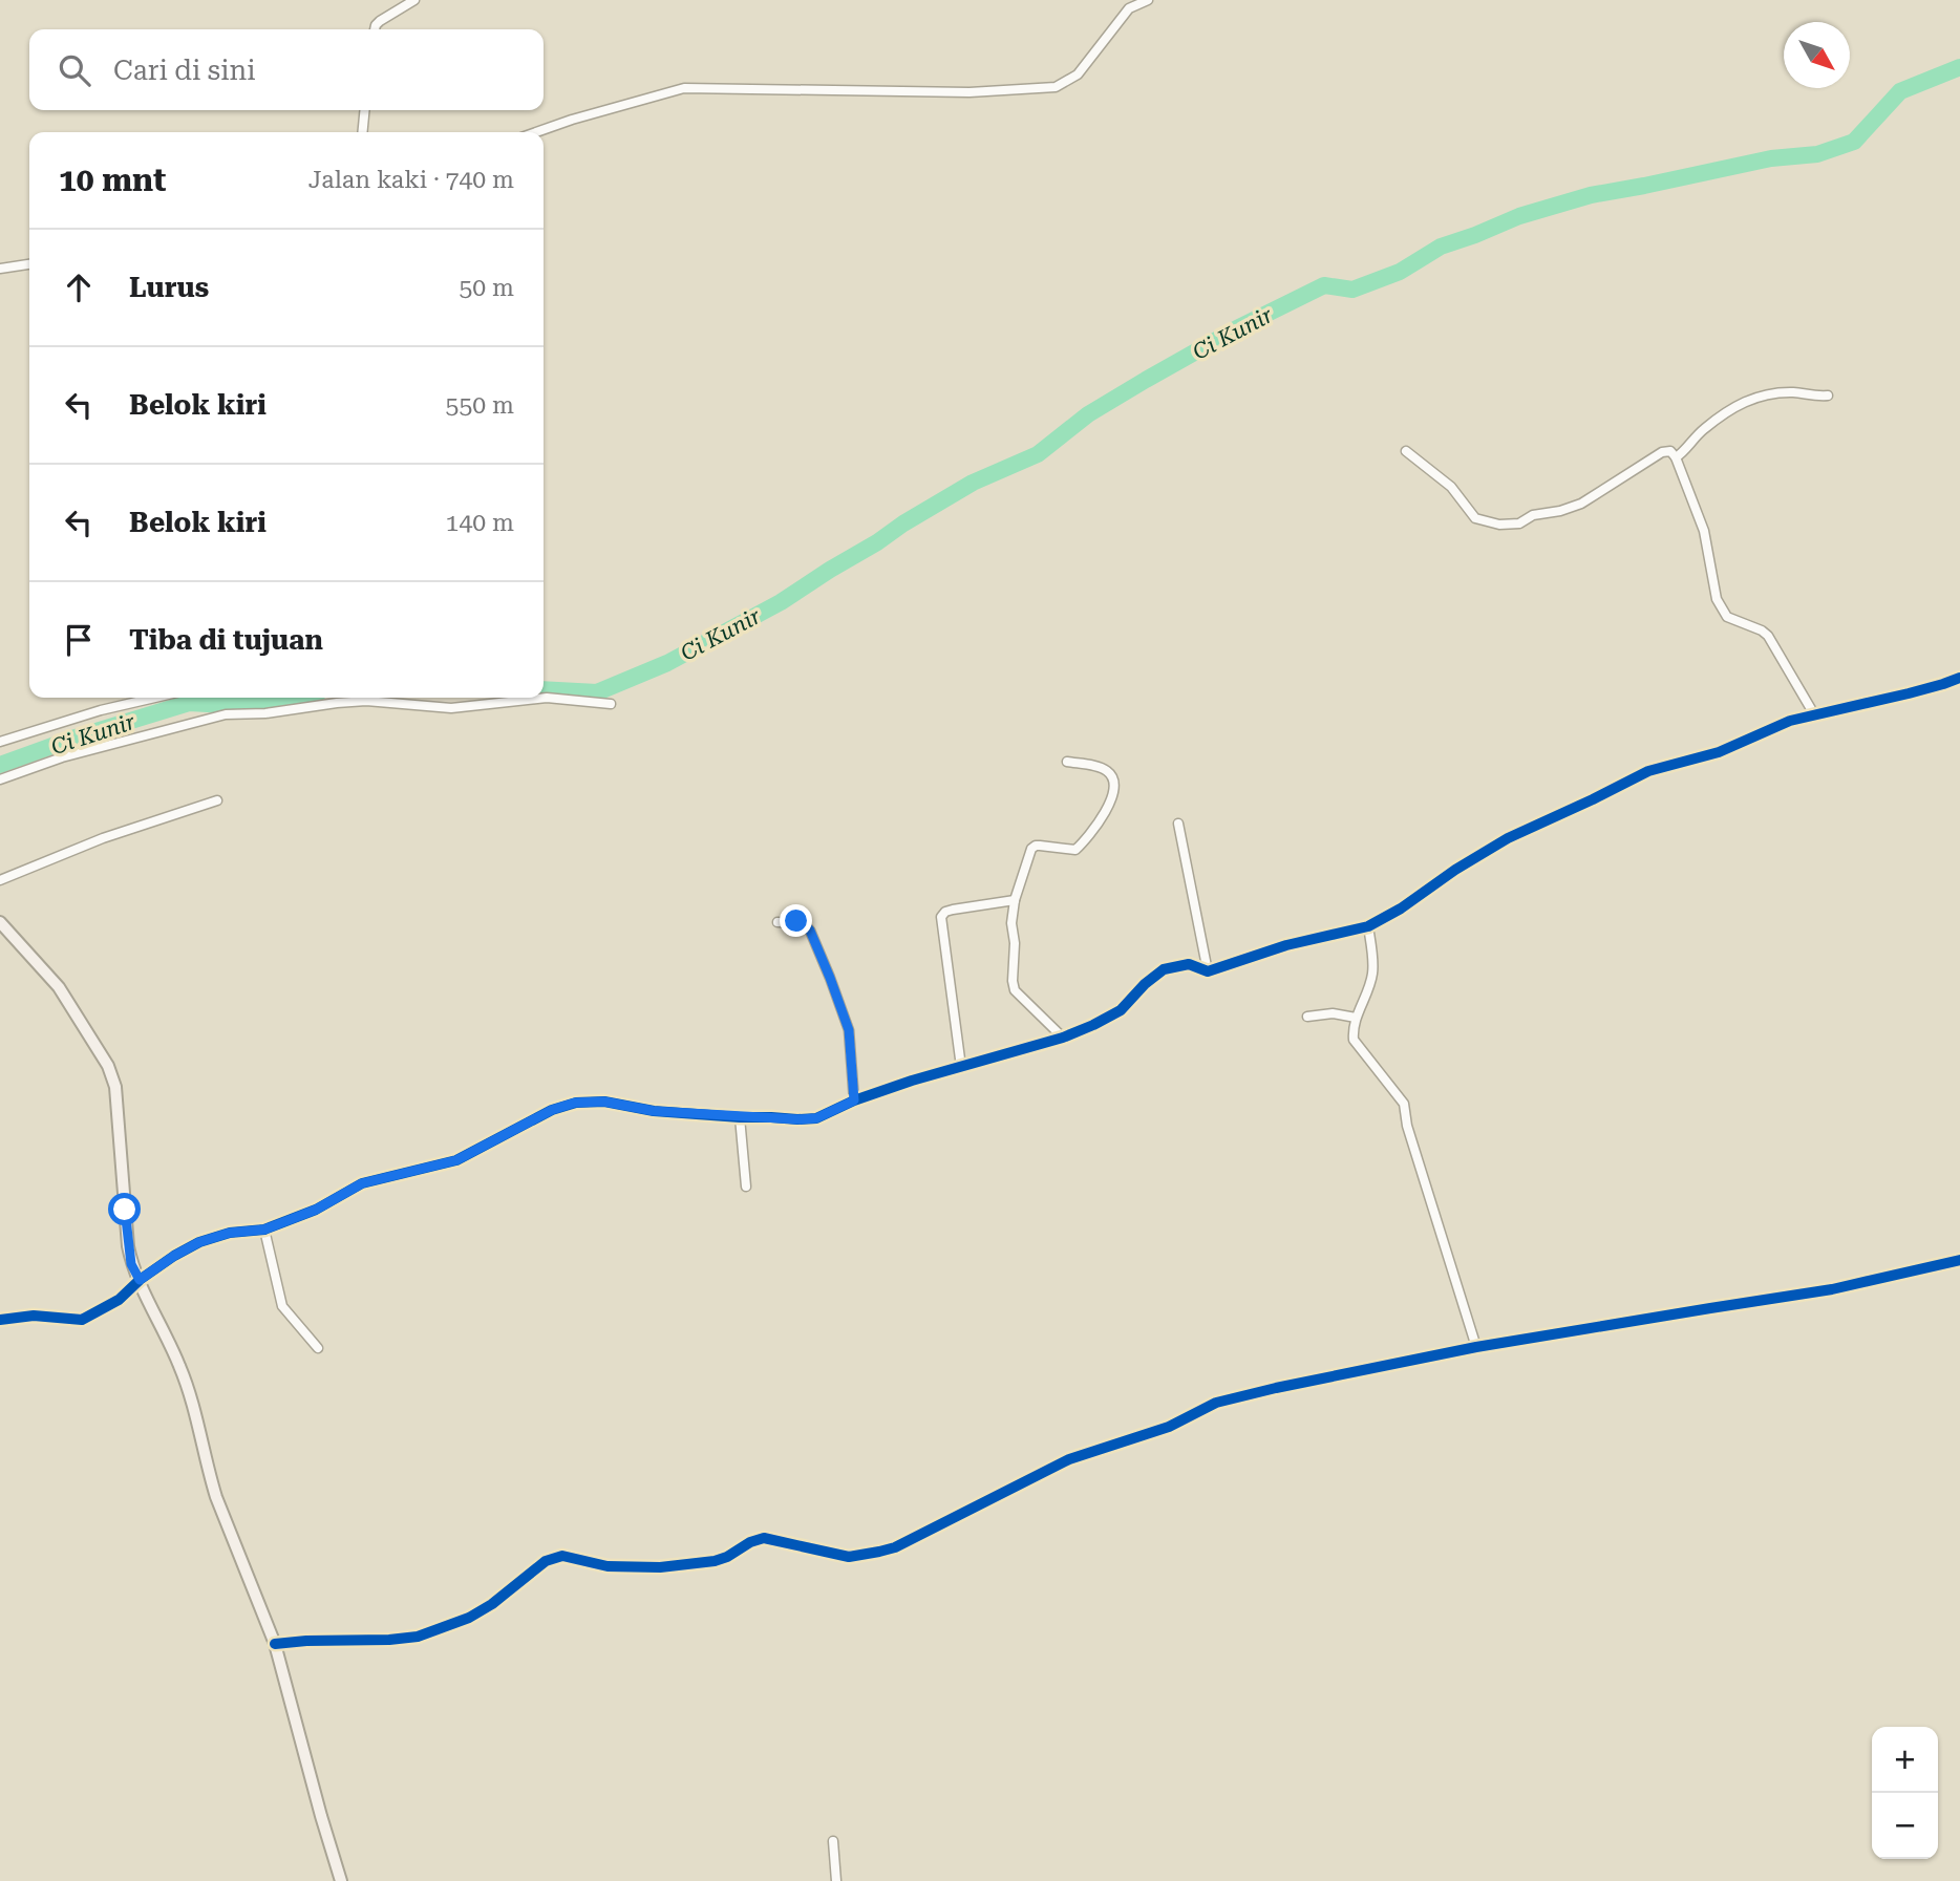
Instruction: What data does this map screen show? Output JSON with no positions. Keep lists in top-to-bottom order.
{
  "water": ["Ci Kunir"],
  "north": "bottom right",
  "page": {
    "search": "Cari di sini",
    "heading": ["10 mnt", "Jalan kaki · 740 m"],
    "list": [
      ["Lurus", "50 m"],
      ["Belok kiri", "550 m"],
      ["Belok kiri", "140 m"],
      "Tiba di tujuan"
    ],
    "map_buttons": ["+", "−"]
  }
}
